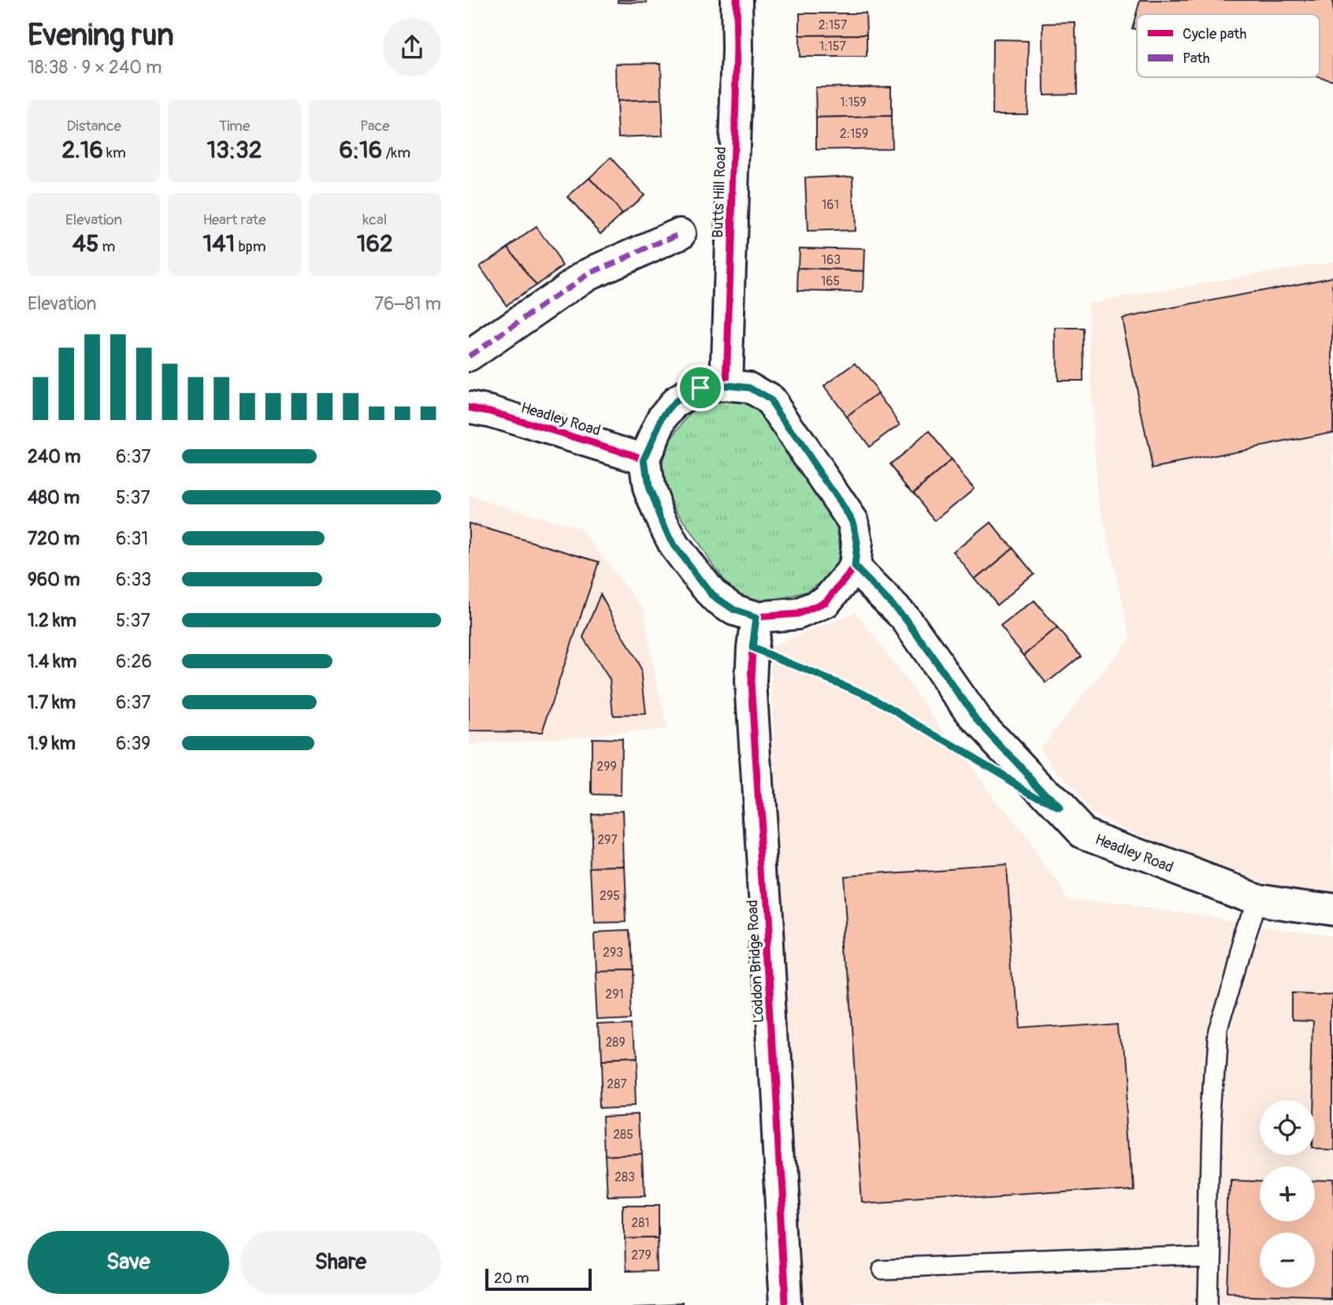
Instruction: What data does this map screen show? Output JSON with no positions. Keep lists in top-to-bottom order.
{
  "streets": {
    "street": ["Butts Hill Road", "Headley Road", "Loddon Bridge Road"]
  },
  "house_numbers": [
    "2:157",
    "1:157",
    "1:159",
    "2:159",
    "161",
    "163",
    "165",
    "299",
    "297",
    "295",
    "293",
    "291",
    "289",
    "287",
    "285",
    "283",
    "281",
    "279"
  ],
  "legend": ["Cycle path", "Path"],
  "scale_bar": "20 m",
  "page": {
    "heading": ["Evening run", "18:38 · 9 × 240 m"],
    "stats": [
      ["Distance", "2.16 km"],
      ["Time", "13:32"],
      ["Pace", "6:16 /km"],
      ["Elevation", "45 m"],
      ["Heart rate", "141 bpm"],
      ["kcal", "162"]
    ],
    "chart": ["Elevation", "76–81 m"],
    "list": [
      {
        "name": "240 m",
        "note": "6:37"
      },
      {
        "name": "480 m",
        "note": "5:37"
      },
      {
        "name": "720 m",
        "note": "6:31"
      },
      {
        "name": "960 m",
        "note": "6:33"
      },
      {
        "name": "1.2 km",
        "note": "5:37"
      },
      {
        "name": "1.4 km",
        "note": "6:26"
      },
      {
        "name": "1.7 km",
        "note": "6:37"
      },
      {
        "name": "1.9 km",
        "note": "6:39"
      }
    ],
    "map_buttons": ["+", "−"],
    "buttons": ["Save", "Share"],
    "scale": "20 m"
  }
}
